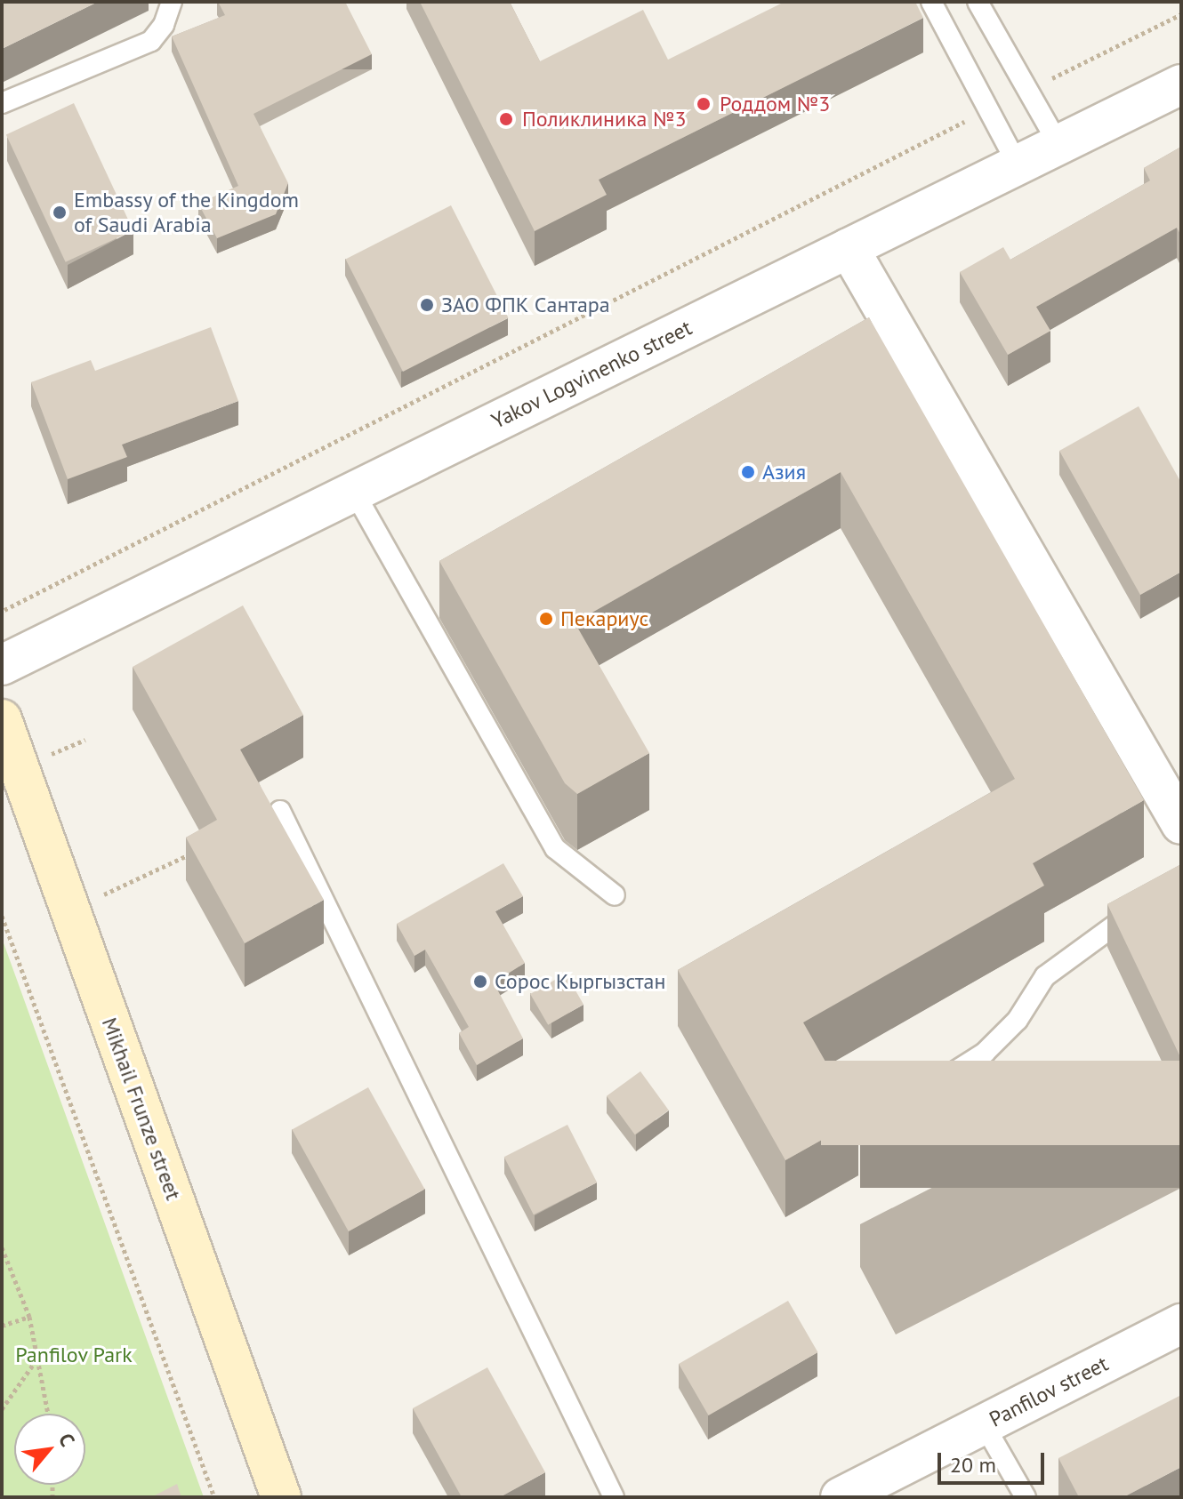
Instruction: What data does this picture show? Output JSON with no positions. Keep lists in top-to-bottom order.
{
  "streets": {
    "main road": ["Mikhail Frunze street"],
    "street": ["Yakov Logvinenko street", "Panfilov street"]
  },
  "parks": ["Panfilov Park"],
  "places": [
    "Роддом №3",
    "Поликлиника №3",
    "Embassy of the Kingdom of Saudi Arabia",
    "ЗАО ФПК Сантара",
    "Азия",
    "Пекариус",
    "Сорос Кыргызстан"
  ],
  "scale_bar": "20 m",
  "north": "top right"
}
